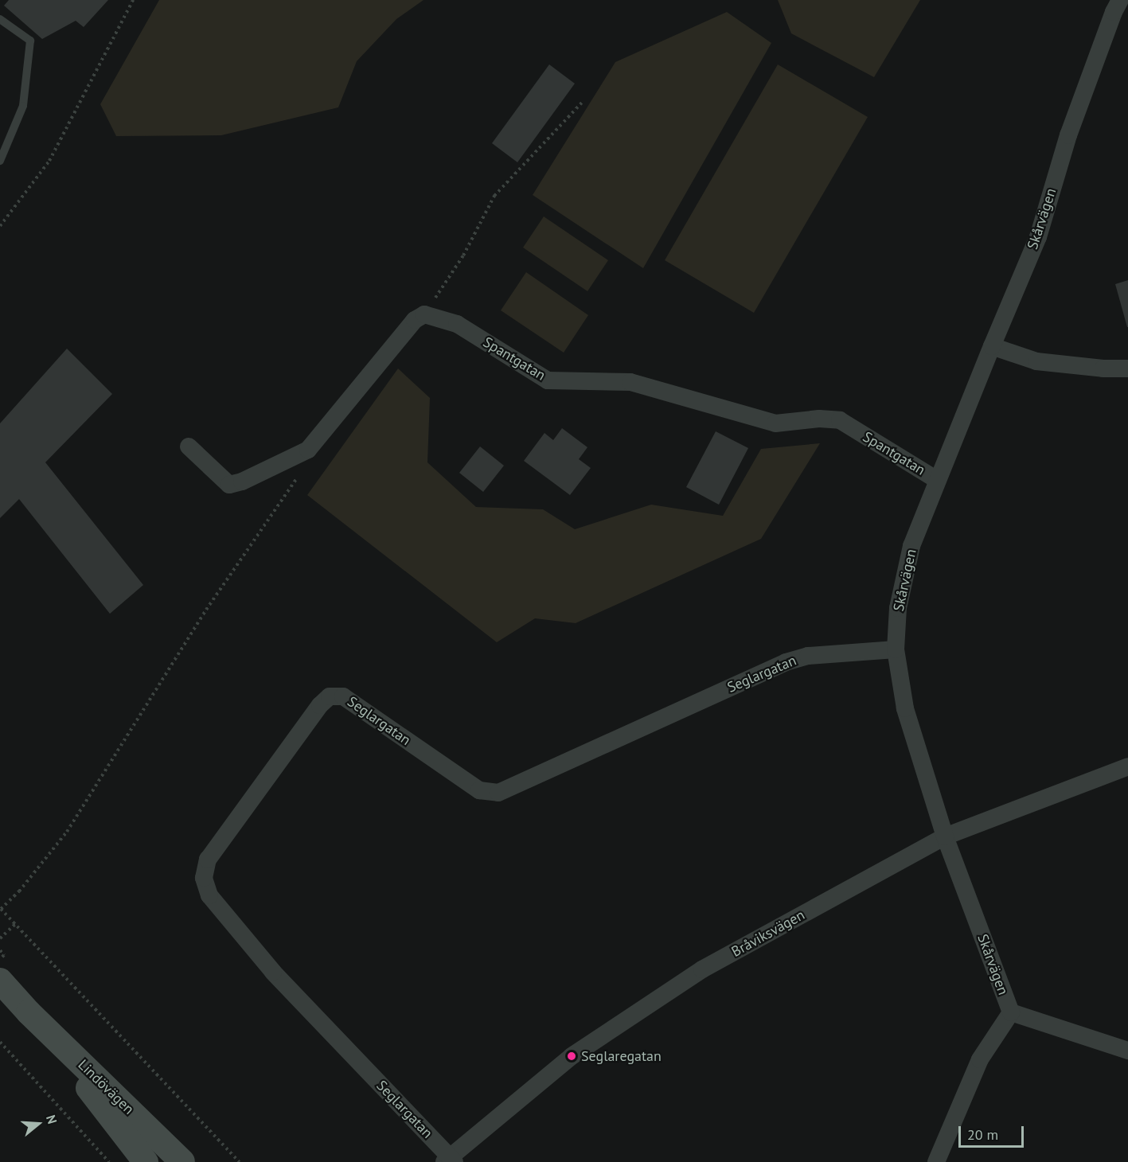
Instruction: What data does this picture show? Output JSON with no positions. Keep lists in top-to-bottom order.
{
  "streets": {
    "main road": ["Lindövägen"],
    "street": [
      "Skårvägen",
      "Spantgatan",
      "Seglargatan",
      "Bråviksvägen"
    ]
  },
  "crossings": [
    ["Skårvägen", "Spantgatan"],
    ["Skårvägen", "Seglargatan"],
    ["Skårvägen", "Bråviksvägen"],
    ["Seglargatan", "Bråviksvägen"]
  ],
  "places": ["Seglaregatan"],
  "scale_bar": "20 m",
  "north": "right"
}
